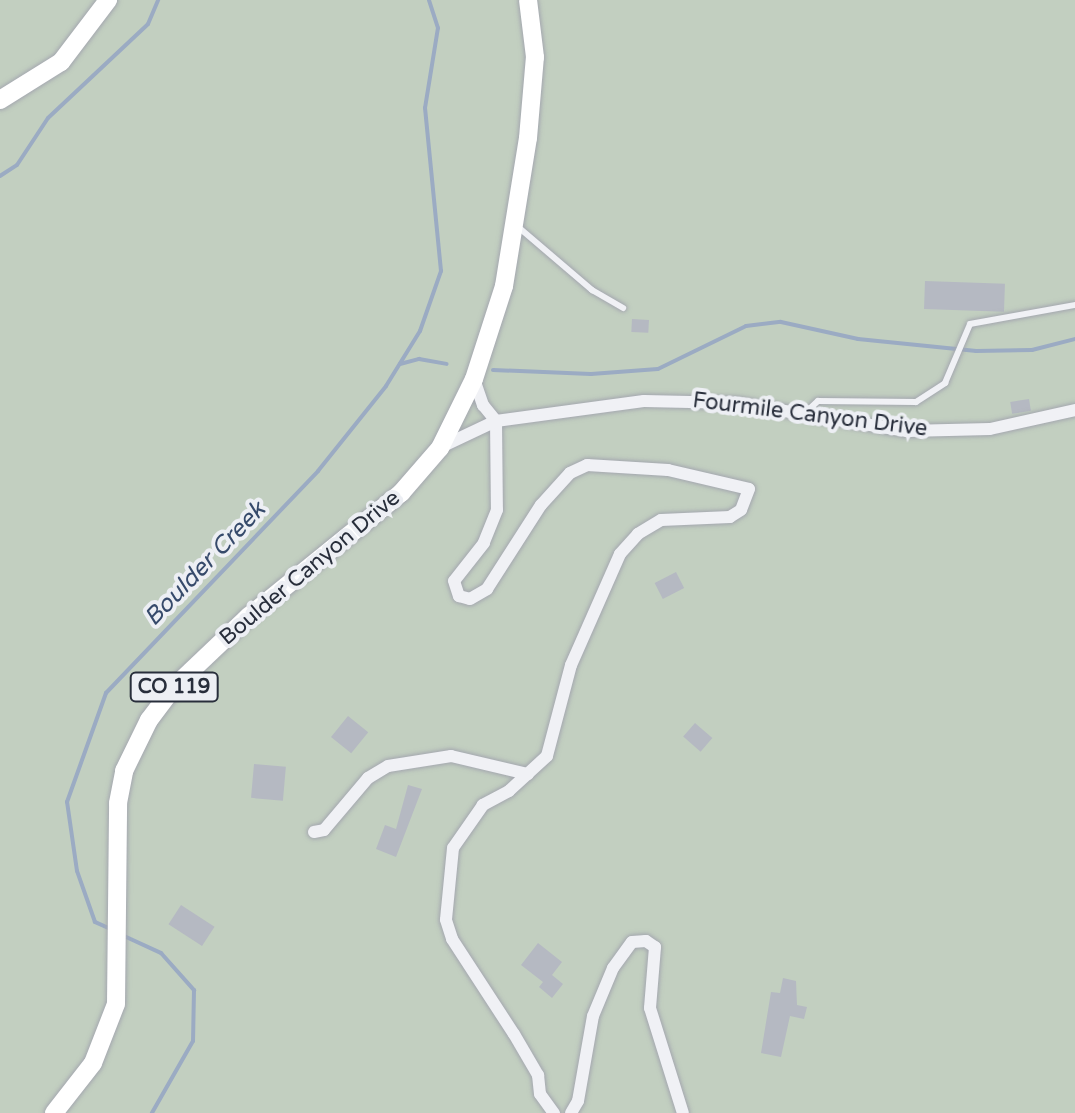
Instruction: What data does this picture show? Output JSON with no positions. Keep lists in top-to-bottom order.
{
  "streets": {
    "main road": ["Boulder Canyon Drive", "CO 119"],
    "street": ["Fourmile Canyon Drive"]
  },
  "crossings": [
    ["Fourmile Canyon Drive", "Boulder Canyon Drive"]
  ],
  "water": ["Boulder Creek"]
}
